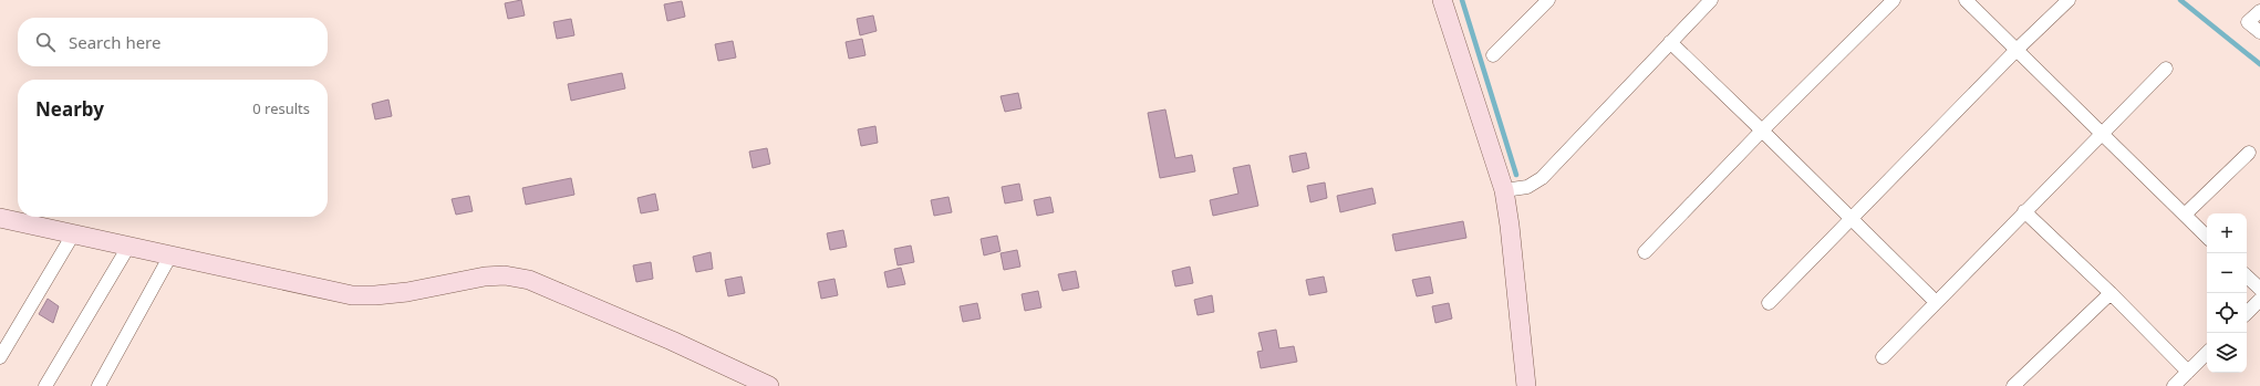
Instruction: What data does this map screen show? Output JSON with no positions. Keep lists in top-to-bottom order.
{
  "page": {
    "search": "Search here",
    "heading": ["Nearby", "0 results"],
    "map_buttons": ["+", "−"]
  }
}
